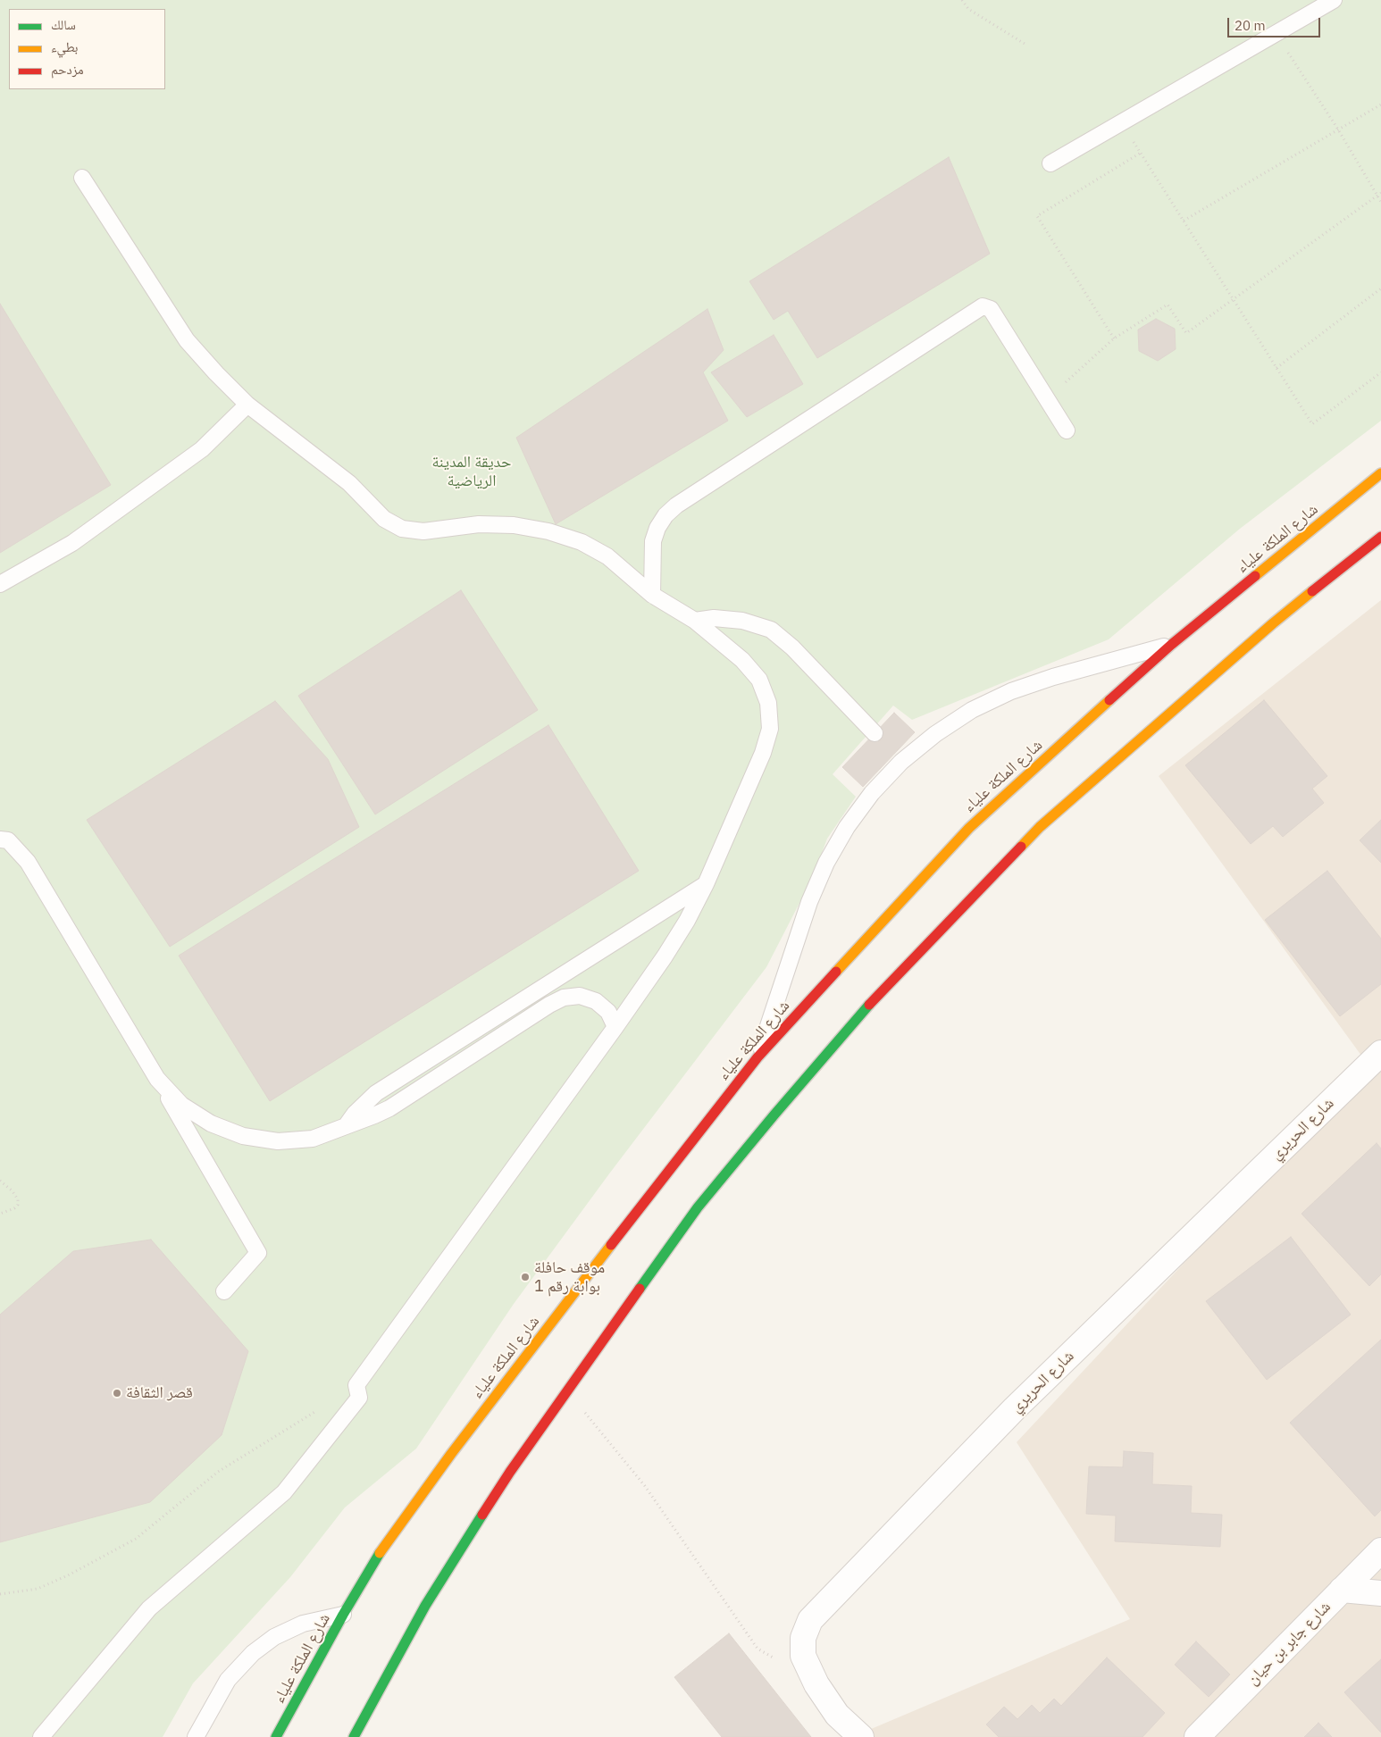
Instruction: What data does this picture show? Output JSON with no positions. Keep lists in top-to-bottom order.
{
  "streets": {
    "main road": ["شارع الملكة علياء"],
    "street": ["شارع الحريري", "شارع جابر بن حيان"]
  },
  "parks": ["حديقة المدينة الرياضية"],
  "places": ["موقف حافلة بوابة رقم 1", "قصر الثقافة"],
  "legend": ["سالك", "بطيء", "مزدحم"],
  "scale_bar": "20 m"
}
